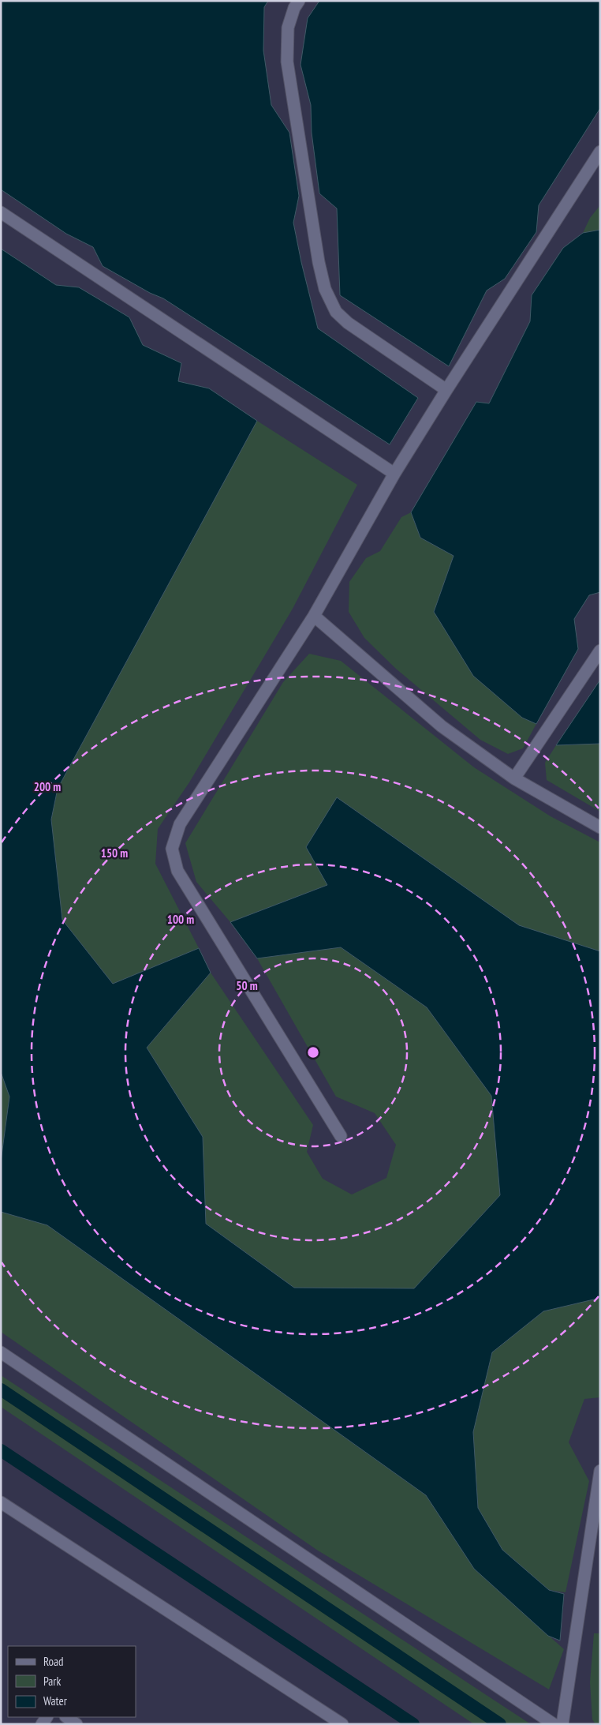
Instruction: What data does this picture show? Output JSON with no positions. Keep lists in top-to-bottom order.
{
  "legend": ["Road", "Park", "Water"],
  "rings": [
    "200 m",
    "150 m",
    "100 m",
    "50 m"
  ]
}
